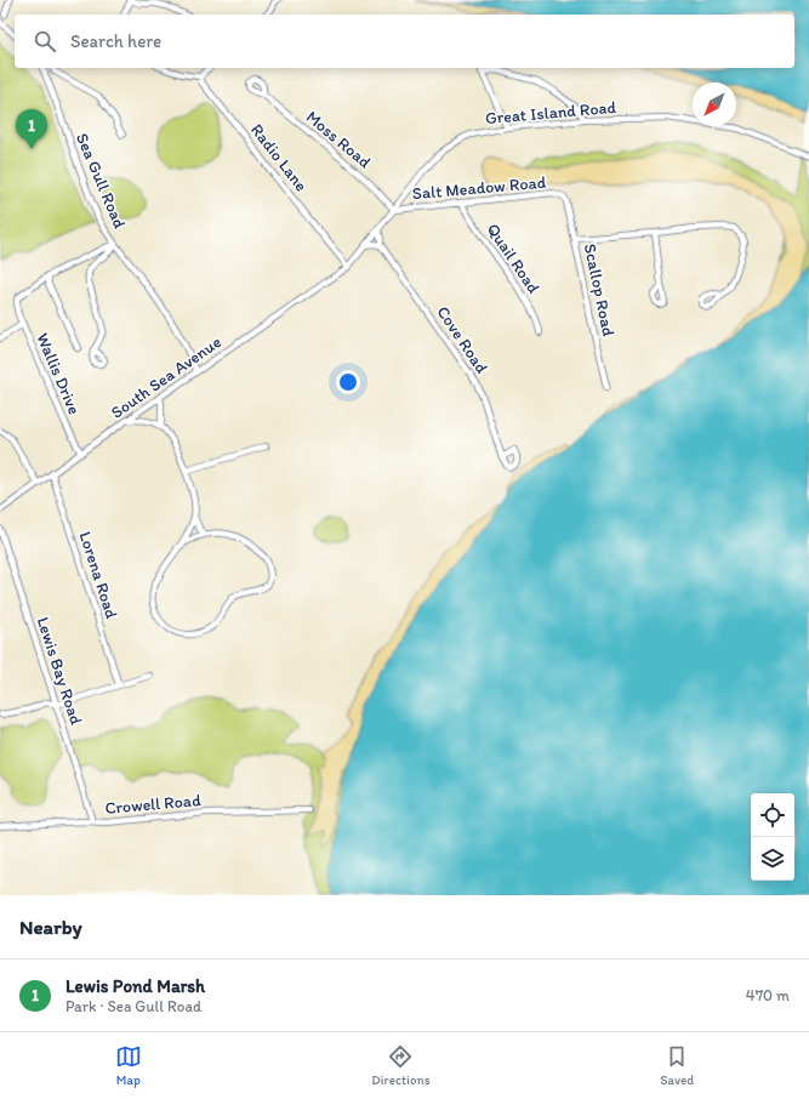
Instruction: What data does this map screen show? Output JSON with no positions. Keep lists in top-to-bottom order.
{
  "streets": {
    "street": [
      "Great Island Road",
      "Moss Road",
      "Radio Lane",
      "Sea Gull Road",
      "Salt Meadow Road",
      "Quail Road",
      "Scallop Road",
      "Cove Road",
      "Wallis Drive",
      "South Sea Avenue",
      "Lorena Road",
      "Lewis Bay Road",
      "Crowell Road"
    ]
  },
  "crossings": [
    ["Great Island Road", "Moss Road"],
    ["Great Island Road", "Radio Lane"],
    ["Great Island Road", "Salt Meadow Road"],
    ["Great Island Road", "Cove Road"],
    ["Great Island Road", "South Sea Avenue"],
    ["Moss Road", "Salt Meadow Road"],
    ["Radio Lane", "South Sea Avenue"],
    ["Sea Gull Road", "South Sea Avenue"],
    ["Salt Meadow Road", "Quail Road"],
    ["Salt Meadow Road", "Scallop Road"],
    ["Wallis Drive", "South Sea Avenue"],
    ["South Sea Avenue", "Lorena Road"],
    ["Lewis Bay Road", "Crowell Road"]
  ],
  "north": "bottom left",
  "page": {
    "search": "Search here",
    "pins": "1",
    "heading": "Nearby",
    "list": [
      {
        "mark": "1",
        "name": "Lewis Pond Marsh",
        "note": "Park · Sea Gull Road",
        "value": "470 m"
      }
    ],
    "nav": ["Map", "Directions", "Saved"]
  }
}
